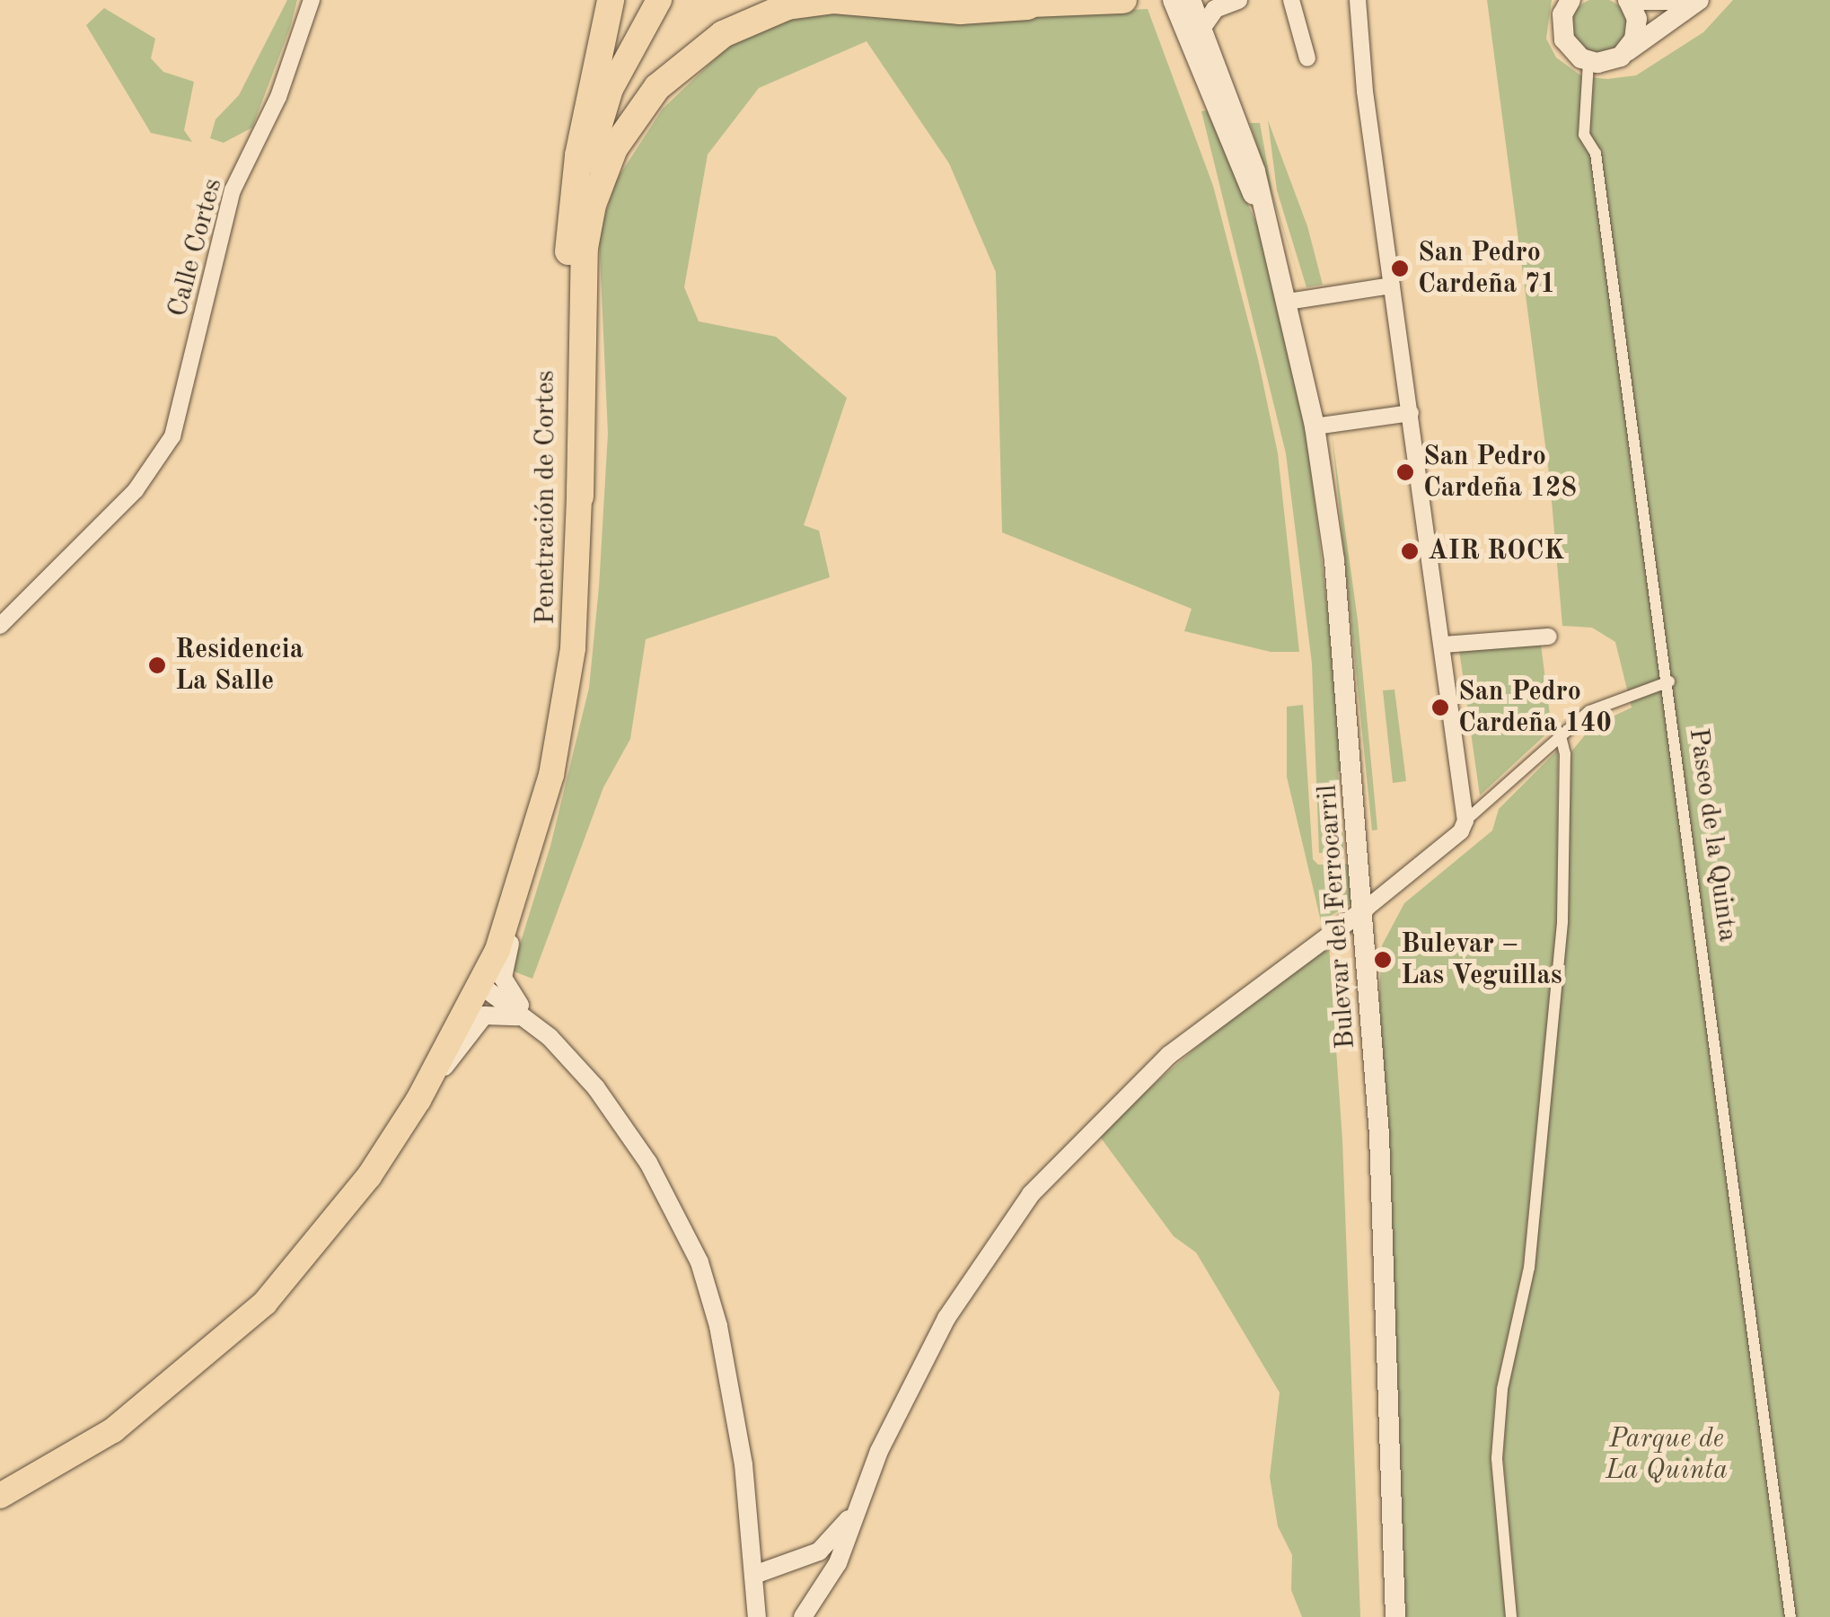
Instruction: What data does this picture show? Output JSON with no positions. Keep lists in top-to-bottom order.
{
  "streets": {
    "main road": ["Penetración de Cortes", "Bulevar del Ferrocarril"],
    "street": ["Calle Cortes", "Paseo de la Quinta"]
  },
  "parks": ["Parque de La Quinta"],
  "places": [
    "San Pedro Cardeña 71",
    "San Pedro Cardeña 128",
    "AIR ROCK",
    "Residencia La Salle",
    "San Pedro Cardeña 140",
    "Bulevar – Las Veguillas"
  ]
}
